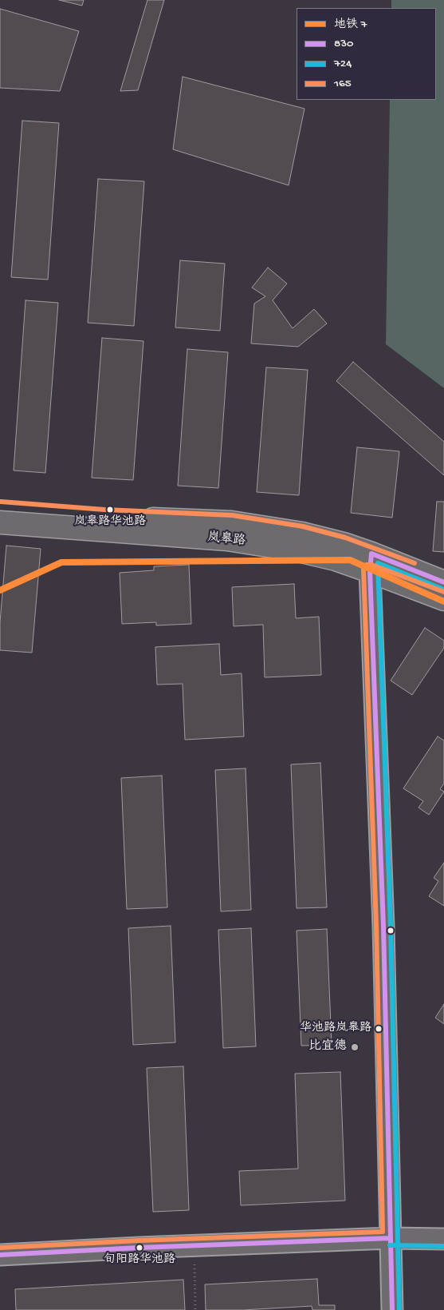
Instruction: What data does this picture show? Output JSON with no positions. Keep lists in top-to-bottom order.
{
  "streets": {
    "main road": ["岚皋路"]
  },
  "places": [
    "岚皋路华池路",
    "华池路岚皋路",
    "比宜德",
    "旬阳路华池路"
  ],
  "lines": [
    "transit line 165",
    "transit line 830",
    "metro line 7",
    "transit line 724"
  ],
  "legend": [
    "地铁 7",
    "830",
    "724",
    "165"
  ]
}
